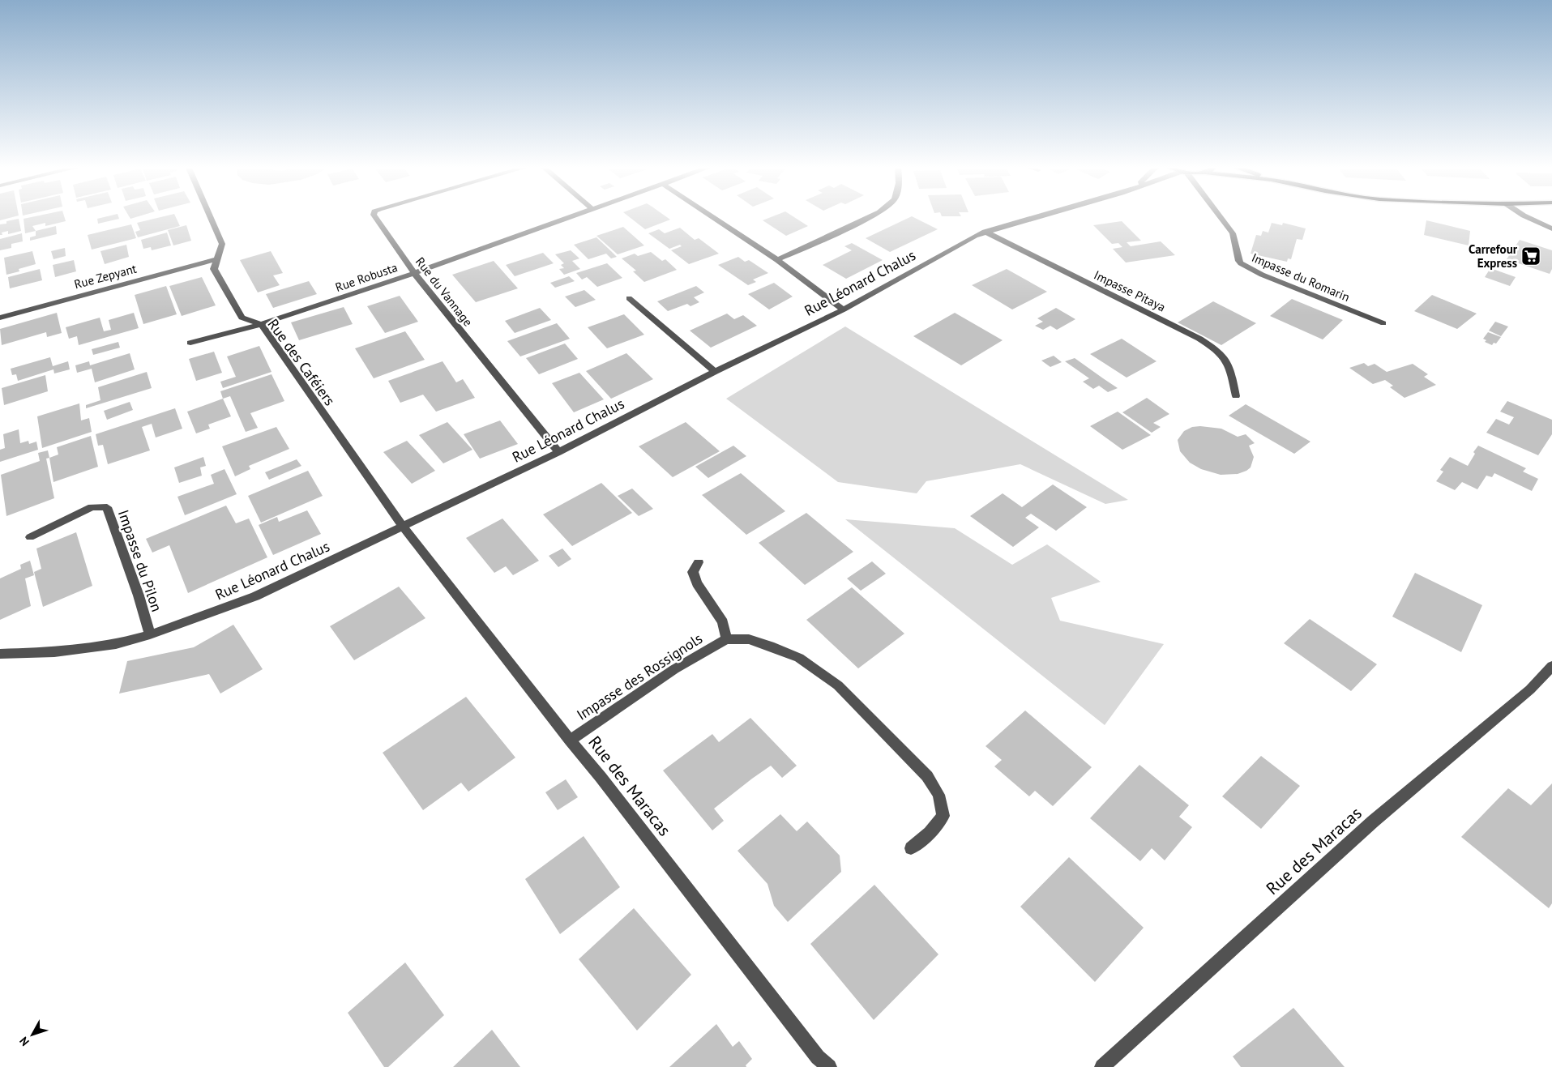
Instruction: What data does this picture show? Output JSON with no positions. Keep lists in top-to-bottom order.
{
  "streets": {
    "street": [
      "Rue Zepyant",
      "Rue Robusta",
      "Impasse du Romarin",
      "Rue Léonard Chalus",
      "Impasse Pitaya",
      "Rue du Vannage",
      "Rue des Caféiers",
      "Impasse du Pilon",
      "Impasse des Rossignols",
      "Rue des Maracas"
    ]
  },
  "crossings": [
    ["Rue Zepyant", "Rue des Caféiers"],
    ["Rue Robusta", "Rue du Vannage"],
    ["Rue Robusta", "Rue des Caféiers"],
    ["Rue Léonard Chalus", "Impasse Pitaya"],
    ["Rue Léonard Chalus", "Rue du Vannage"],
    ["Rue Léonard Chalus", "Rue des Caféiers"],
    ["Rue Léonard Chalus", "Impasse du Pilon"],
    ["Rue Léonard Chalus", "Rue des Maracas"],
    ["Rue des Caféiers", "Rue des Maracas"],
    ["Impasse des Rossignols", "Rue des Maracas"]
  ],
  "places": {
    "supermarket": ["Carrefour Express"]
  },
  "north": "bottom left"
}
